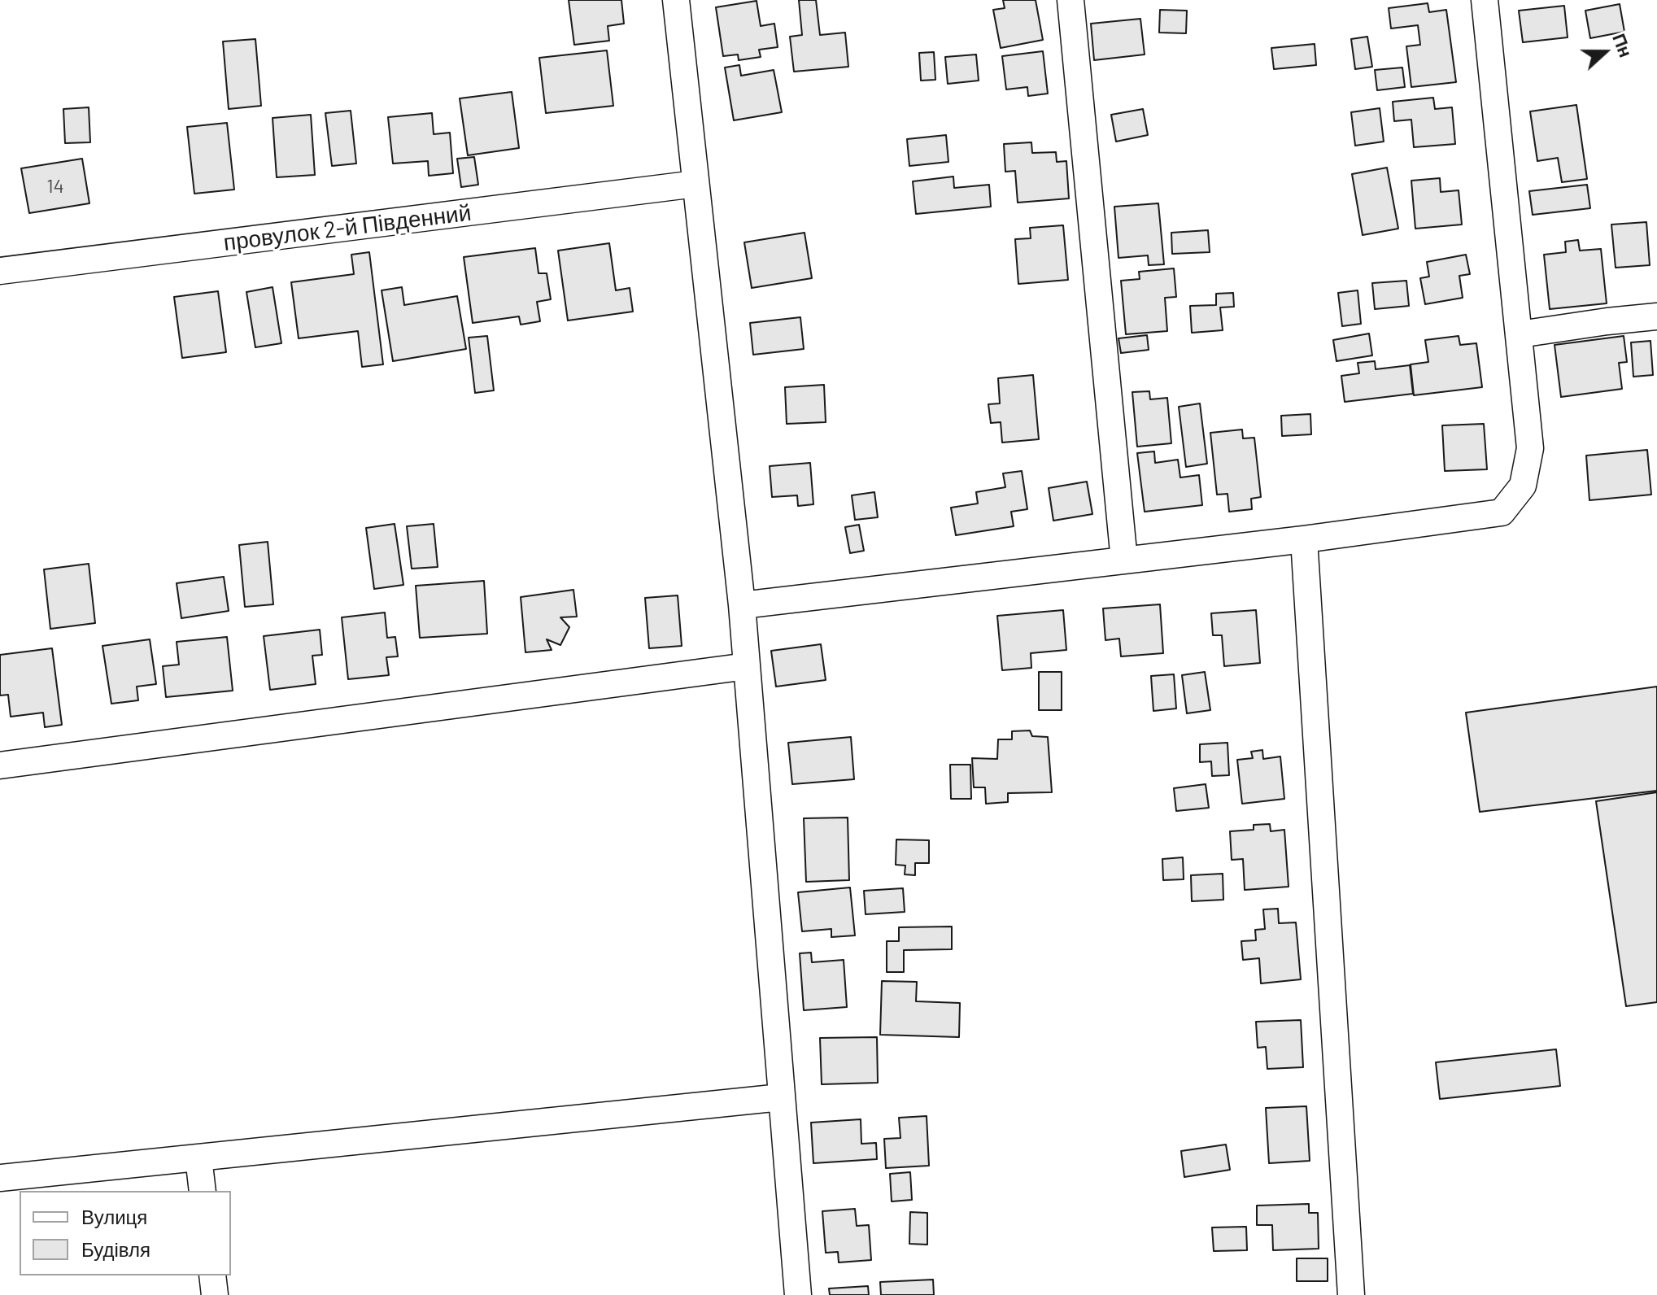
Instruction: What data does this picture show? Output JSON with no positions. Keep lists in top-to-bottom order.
{
  "streets": {
    "street": ["провулок 2-й Південний"]
  },
  "house_numbers": ["14"],
  "legend": ["Вулиця", "Будівля"],
  "north": "right"
}
